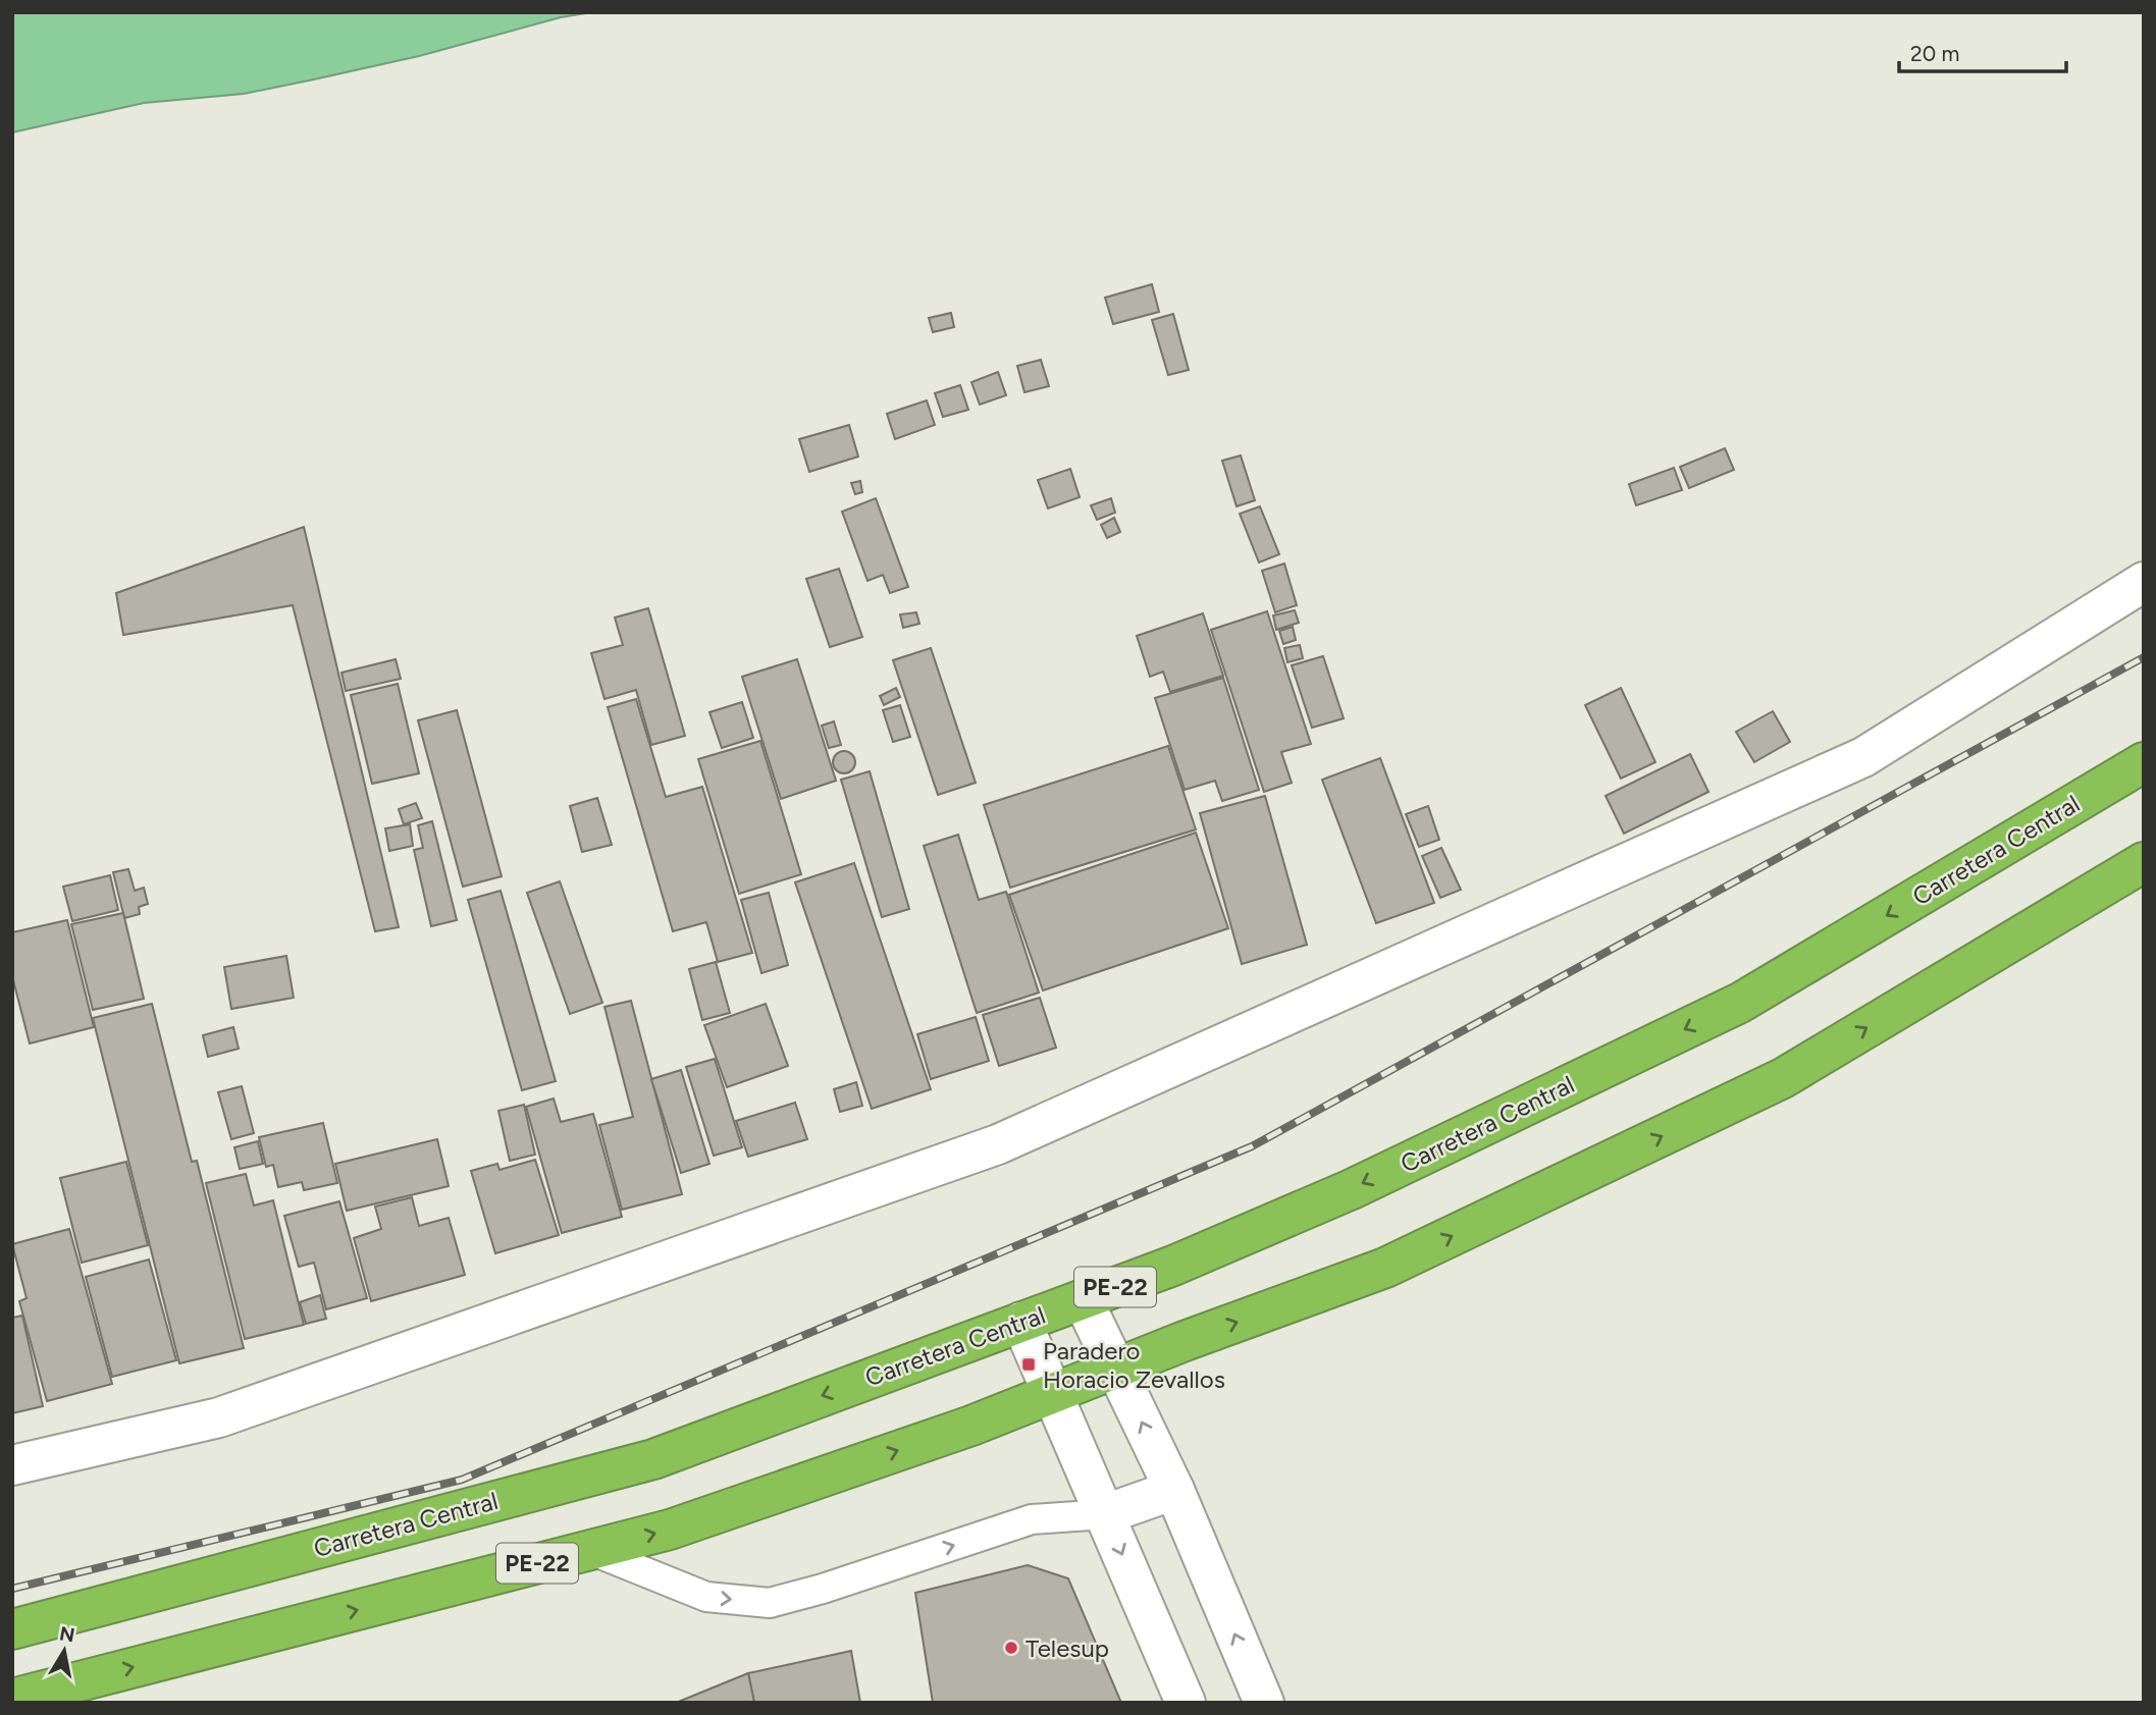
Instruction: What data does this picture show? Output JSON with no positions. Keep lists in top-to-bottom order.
{
  "streets": {
    "highway": ["Carretera Central", "PE-22"]
  },
  "places": {
    "transit": ["Paradero Horacio Zevallos"],
    "other": ["Telesup"]
  },
  "scale_bar": "20 m",
  "north": "top"
}
